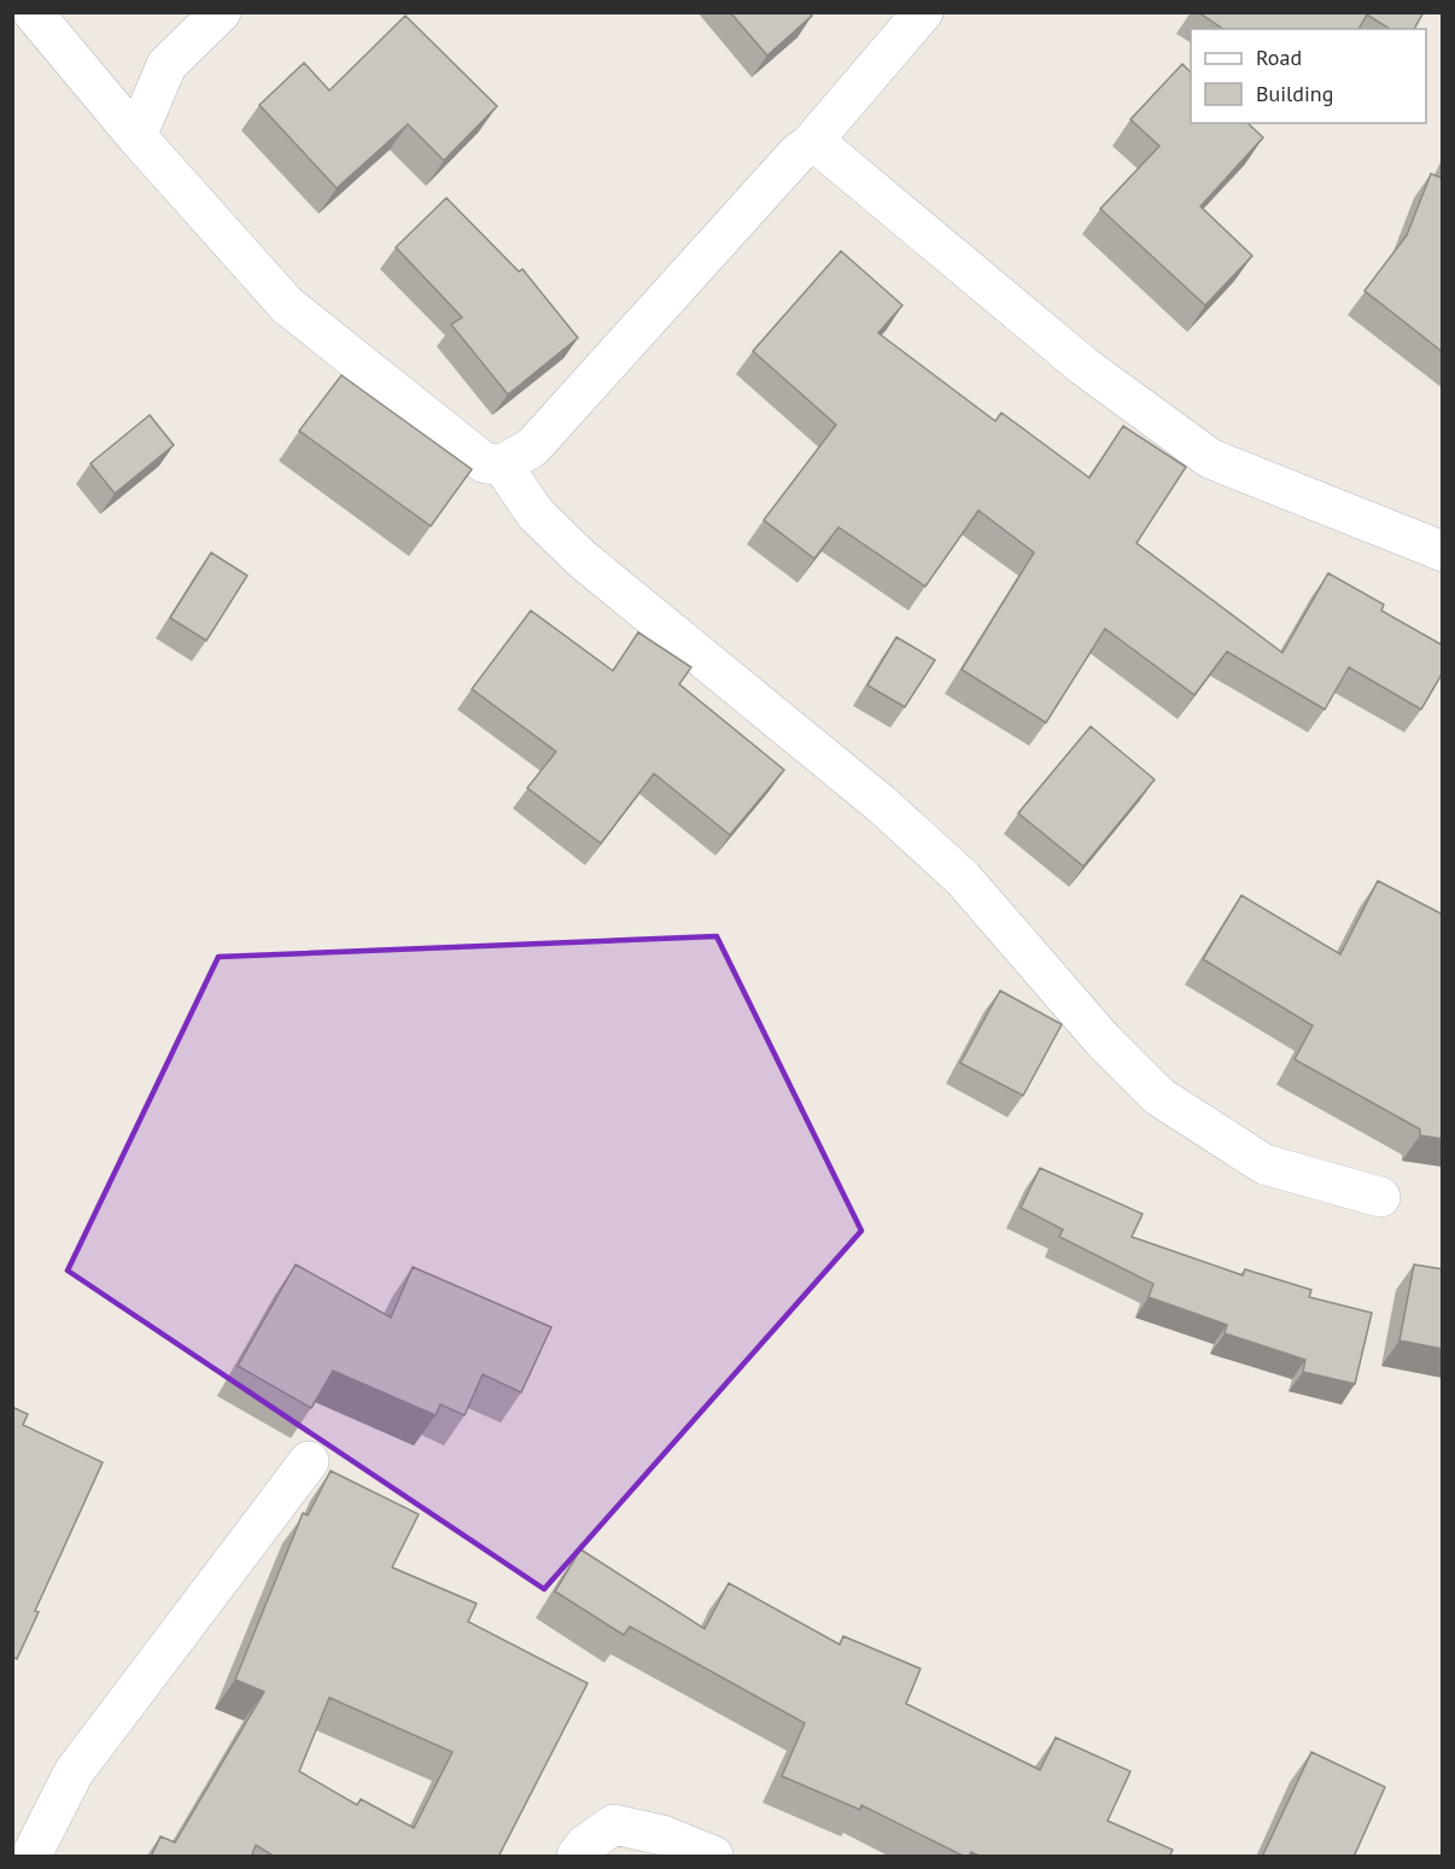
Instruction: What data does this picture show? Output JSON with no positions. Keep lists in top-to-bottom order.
{
  "legend": ["Road", "Building"]
}
